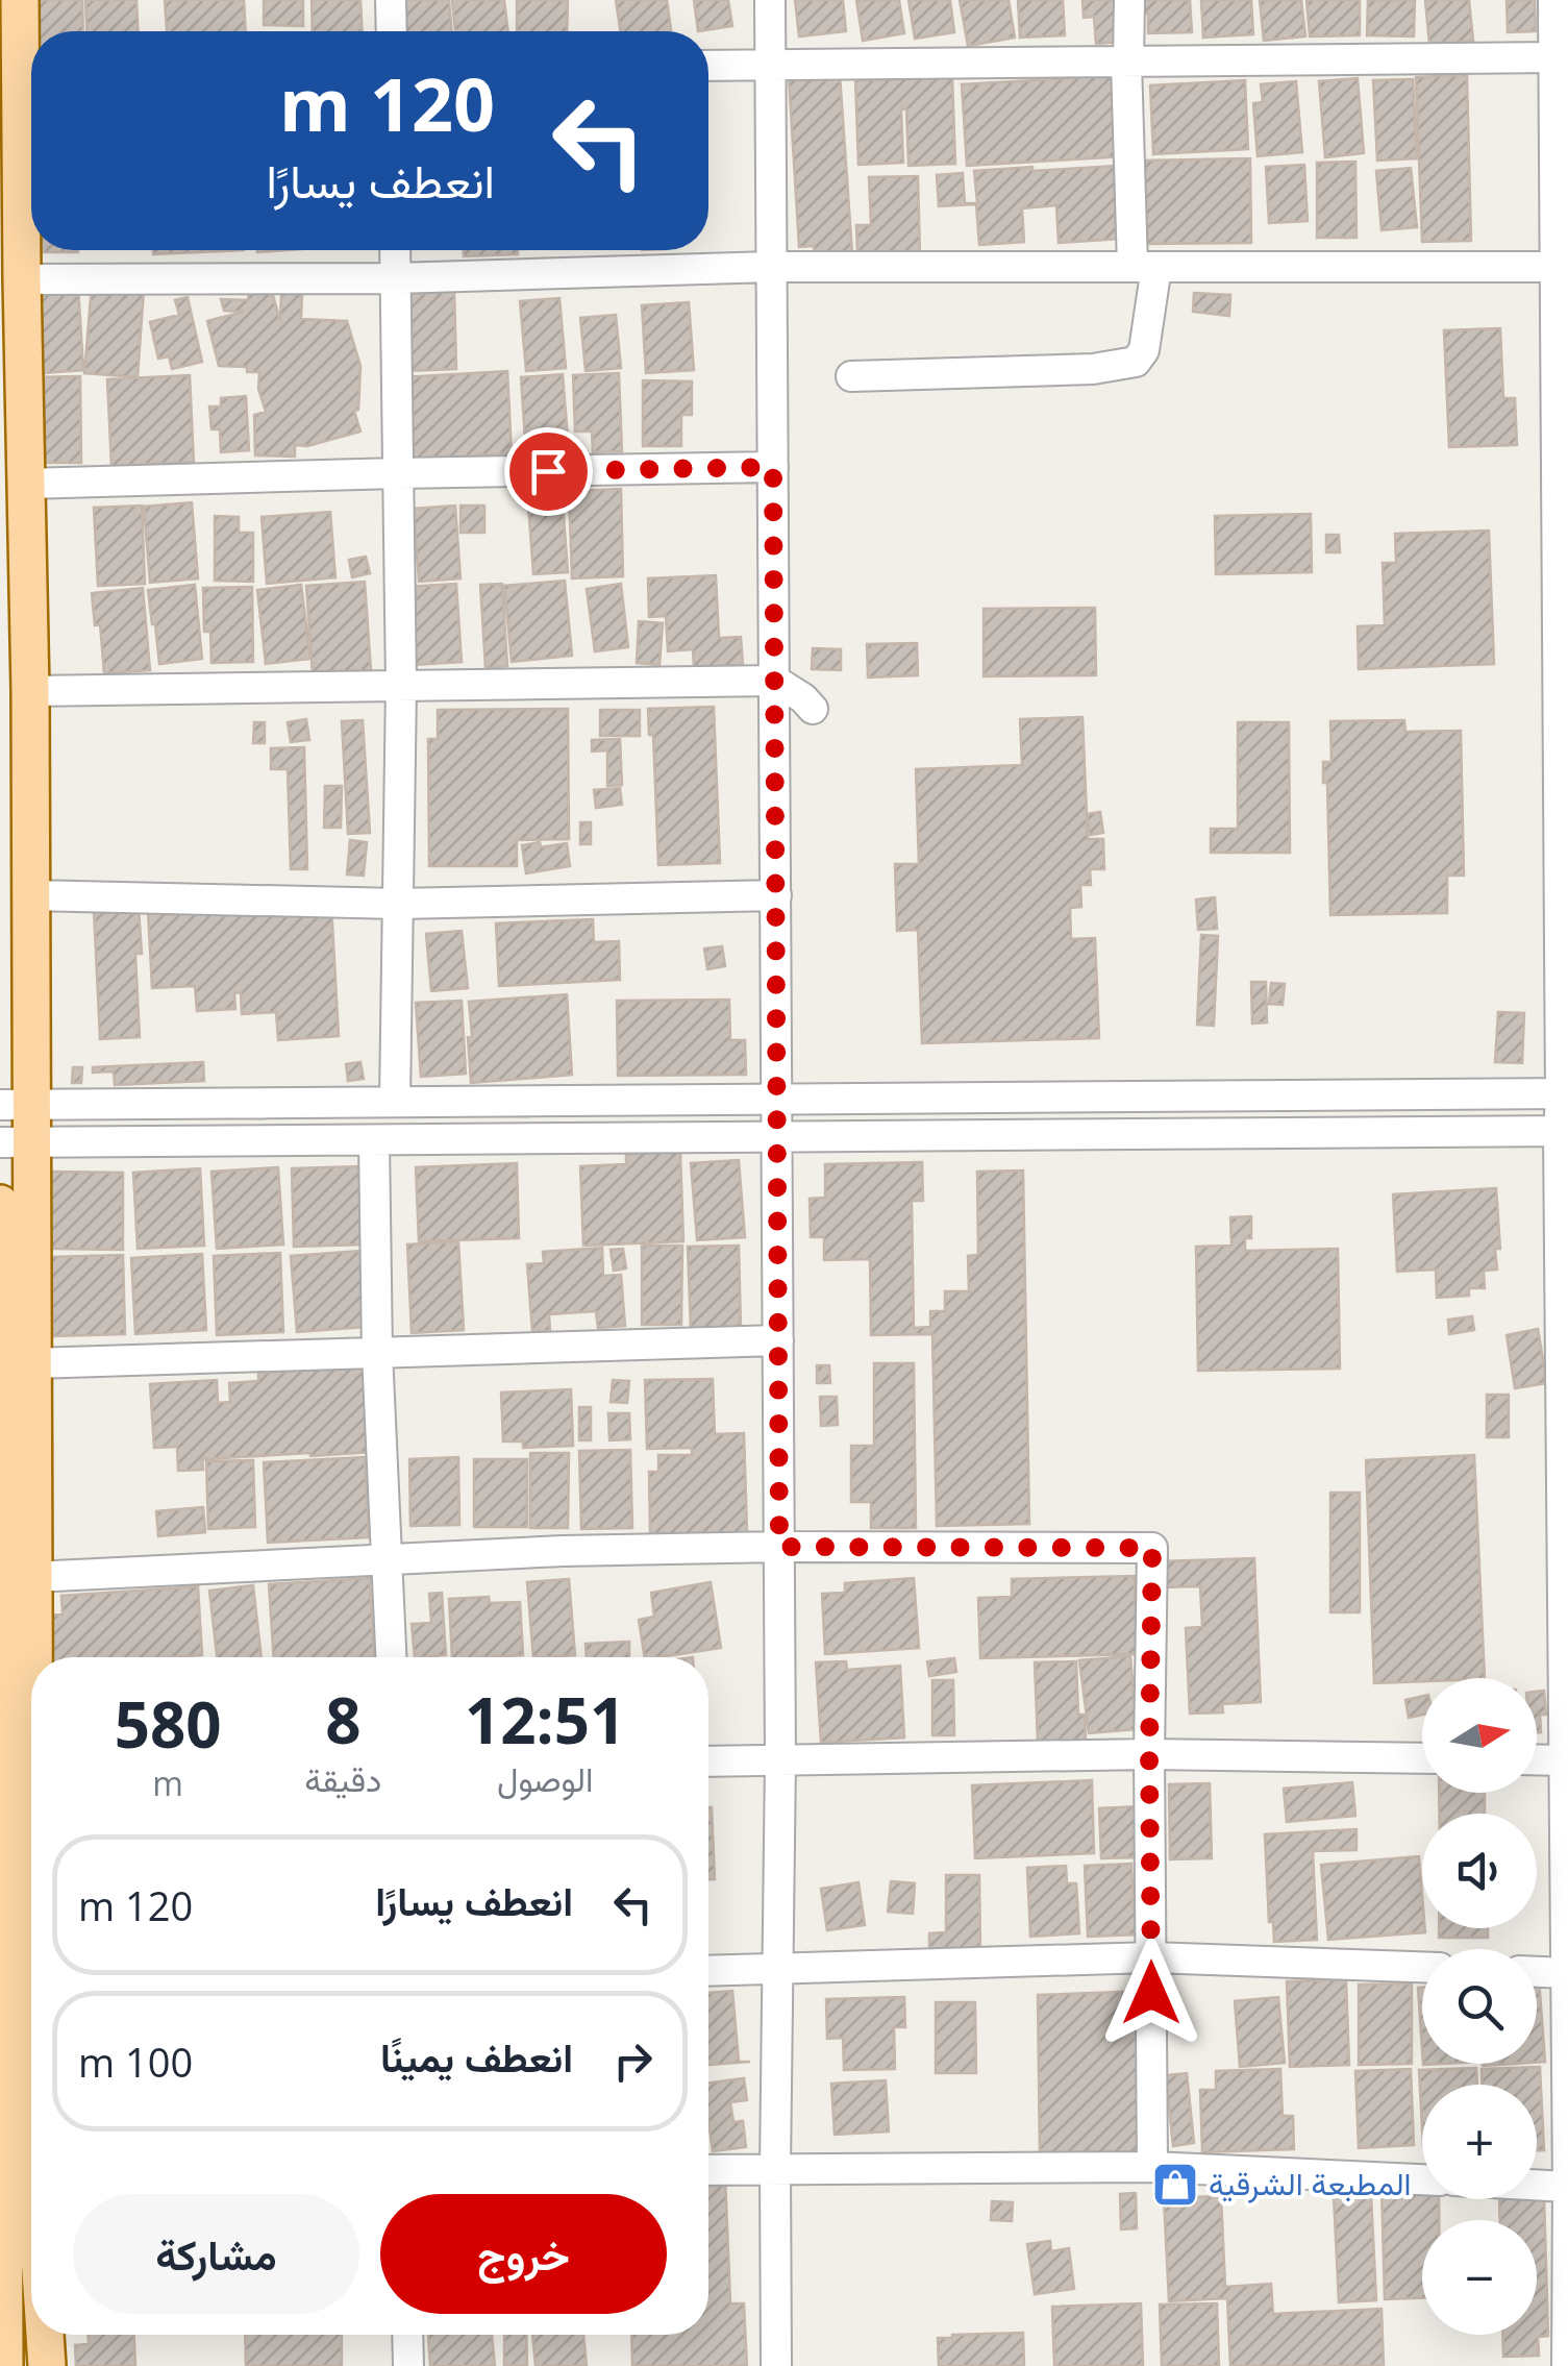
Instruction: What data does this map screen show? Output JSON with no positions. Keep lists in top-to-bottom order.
{
  "places": {
    "shop": ["المطبعة الشرقية"]
  },
  "north": "right",
  "page": {
    "turn": ["120 m", "انعطف يسارًا"],
    "eta": [
      "12:51",
      "الوصول",
      "8",
      "دقيقة",
      "580",
      "m"
    ],
    "map_buttons": ["+", "−"],
    "list": [
      {
        "name": "انعطف يسارًا",
        "value": "120 m"
      },
      {
        "name": "انعطف يمينًا",
        "value": "100 m"
      }
    ],
    "buttons": ["خروج", "مشاركة"]
  }
}
